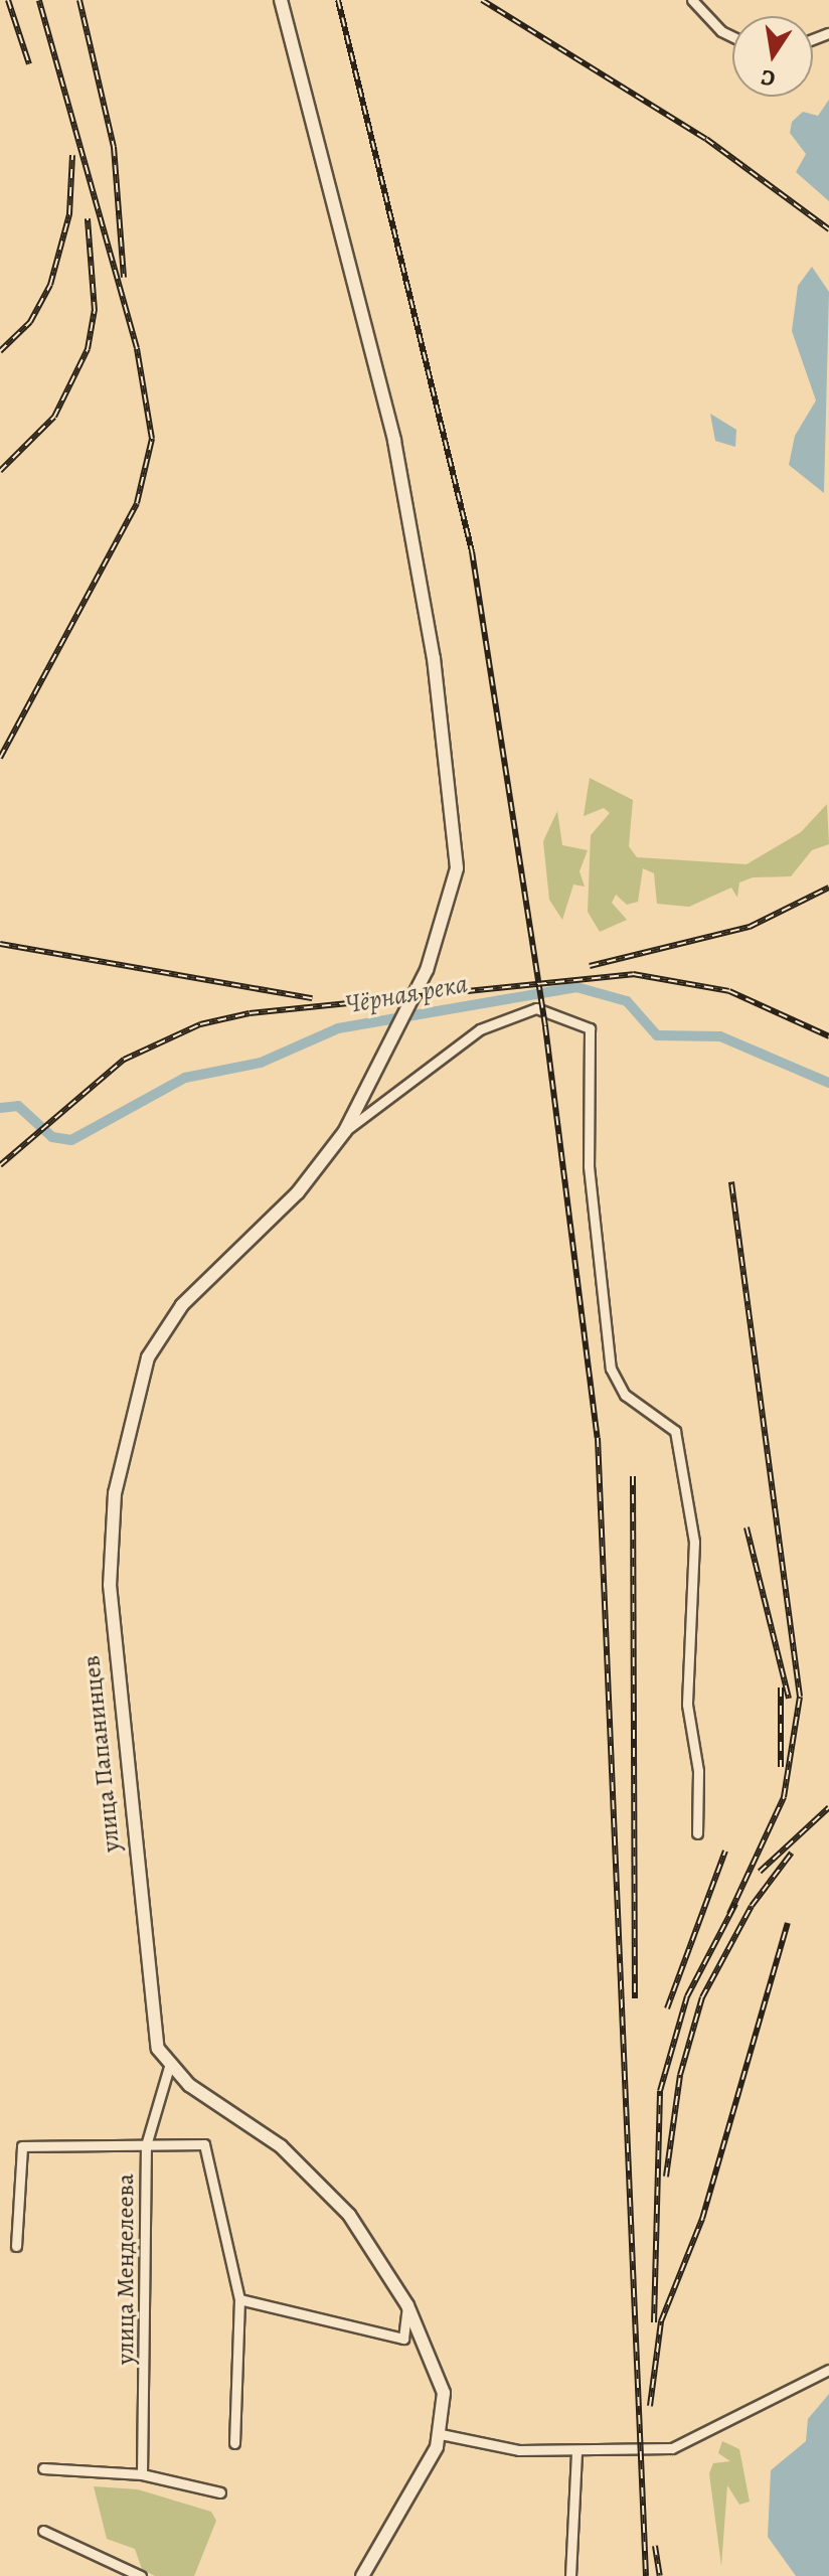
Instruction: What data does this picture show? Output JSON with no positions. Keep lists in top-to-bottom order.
{
  "streets": {
    "main road": ["улица Папанинцев"],
    "street": ["улица Менделеева"]
  },
  "crossings": [
    ["улица Папанинцев", "улица Менделеева"]
  ],
  "water": ["Чёрная река"],
  "north": "bottom"
}
